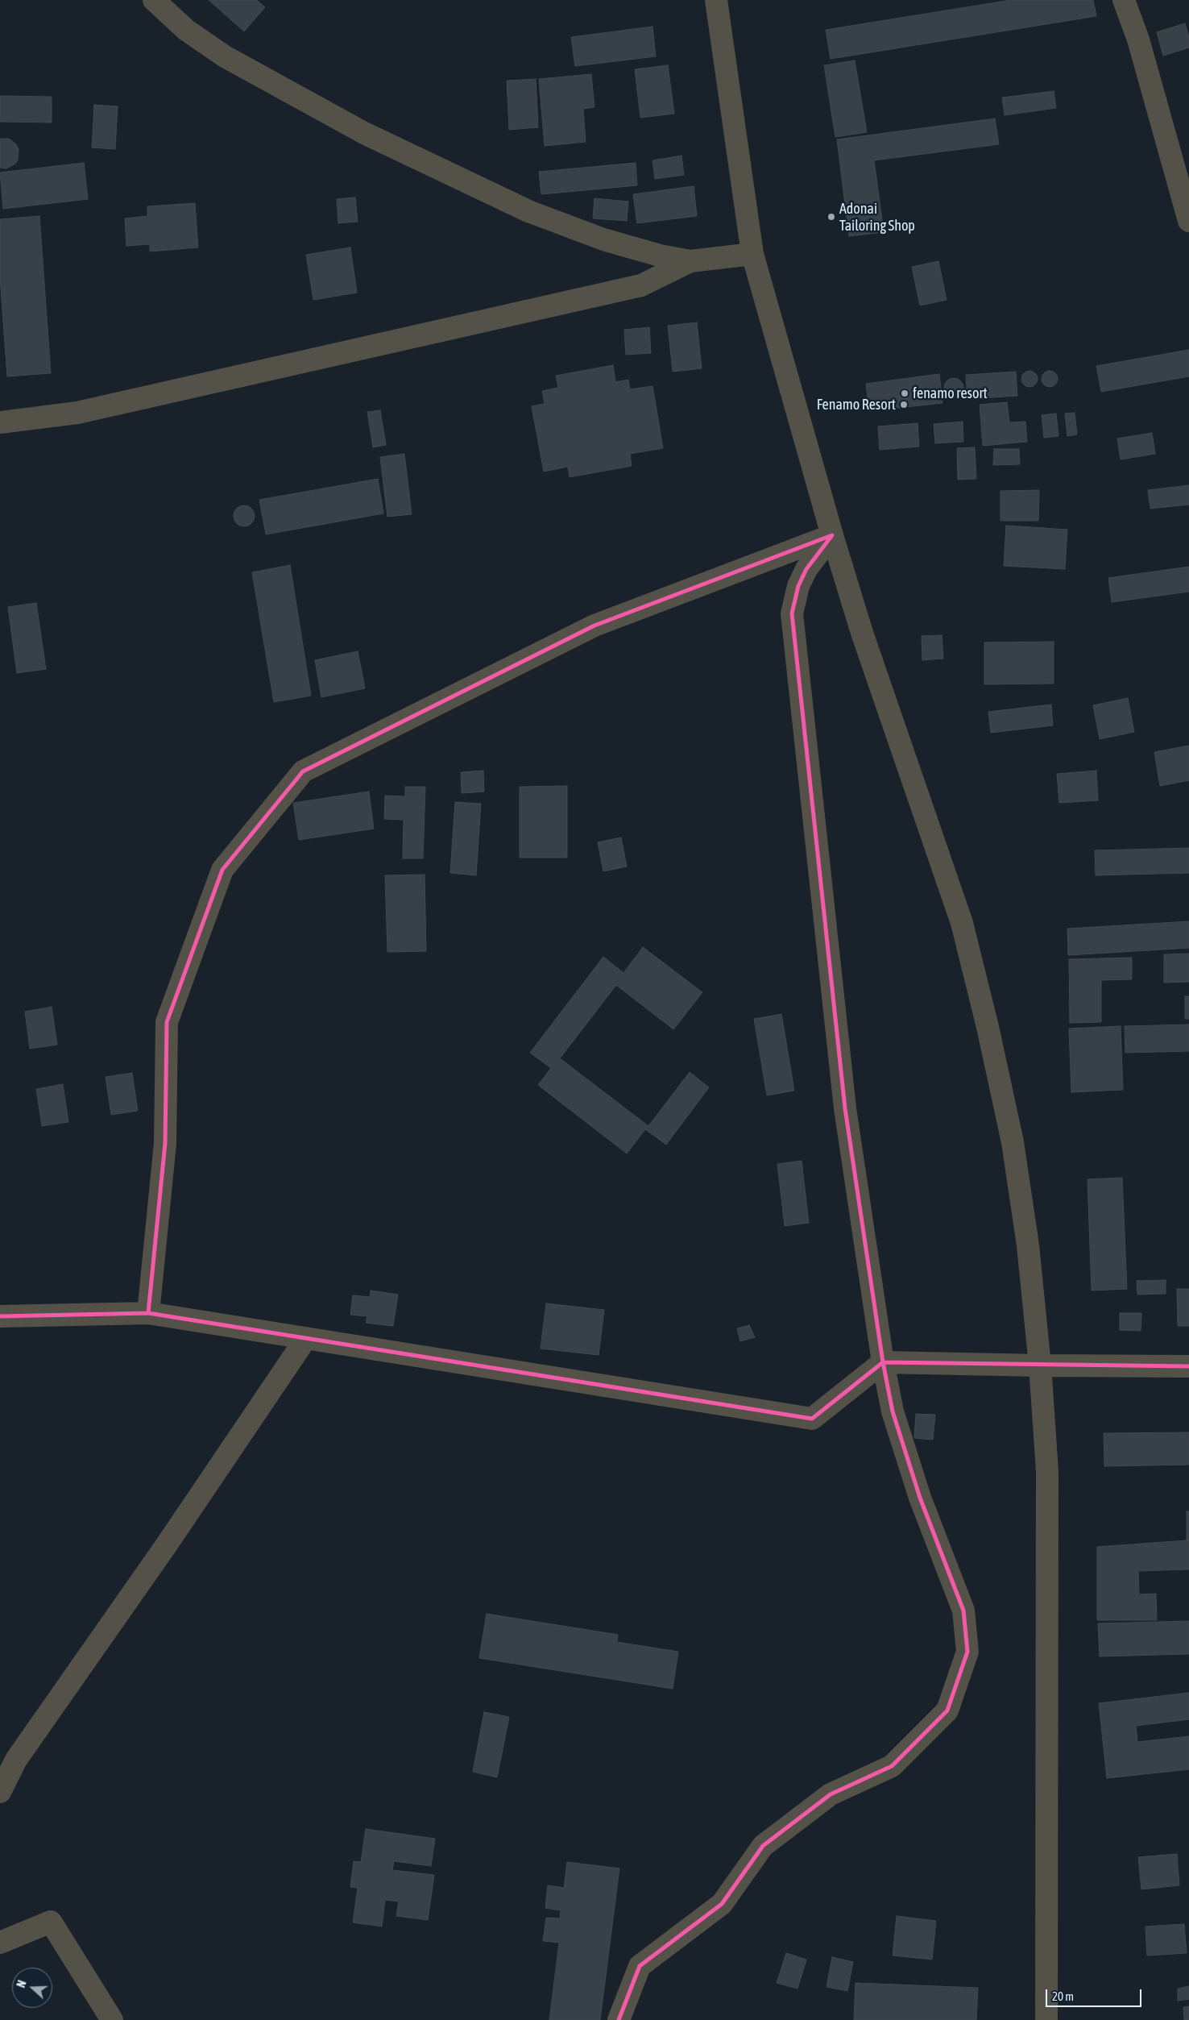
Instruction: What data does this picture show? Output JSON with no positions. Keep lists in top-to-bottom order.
{
  "places": ["Adonai Tailoring Shop", "fenamo resort", "Fenamo Resort"],
  "scale_bar": "20 m",
  "north": "left"
}
